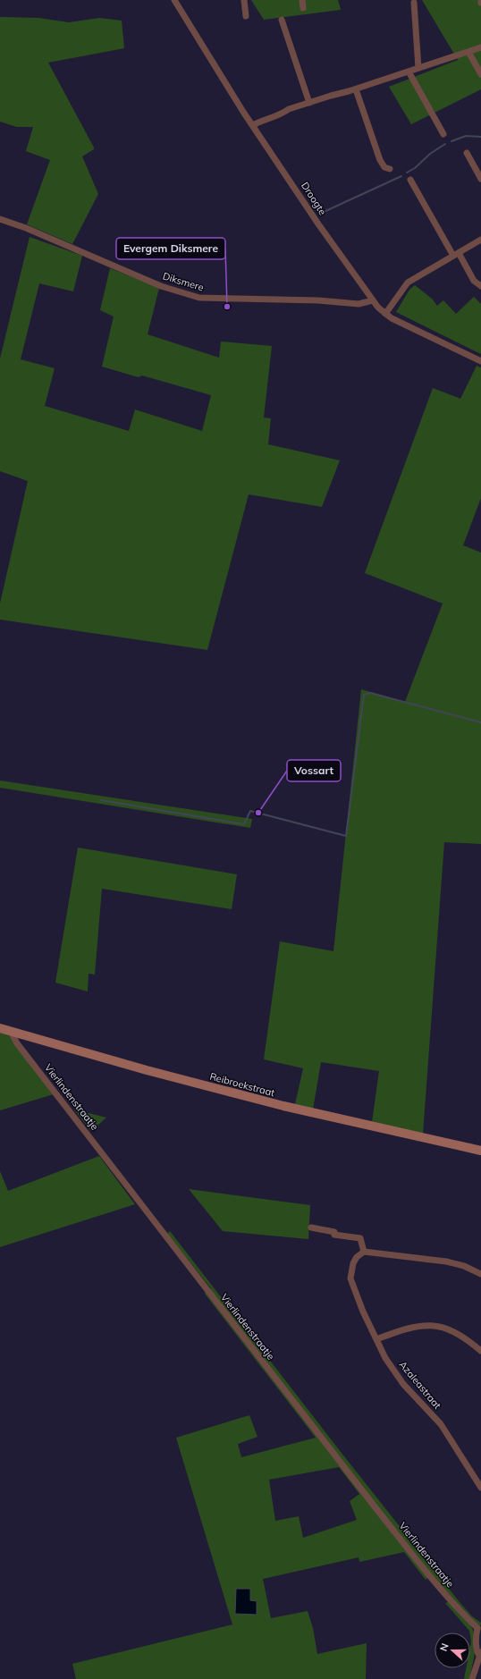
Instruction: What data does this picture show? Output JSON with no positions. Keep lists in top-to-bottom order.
{
  "streets": {
    "street": [
      "Droogte",
      "Diksmere",
      "Reibroekstraat",
      "Vierlindenstraatje",
      "Azaleastraat"
    ]
  },
  "crossings": [
    ["Droogte", "Diksmere"],
    ["Reibroekstraat", "Vierlindenstraatje"]
  ],
  "places": ["Evergem Diksmere", "Vossart"],
  "north": "left"
}
